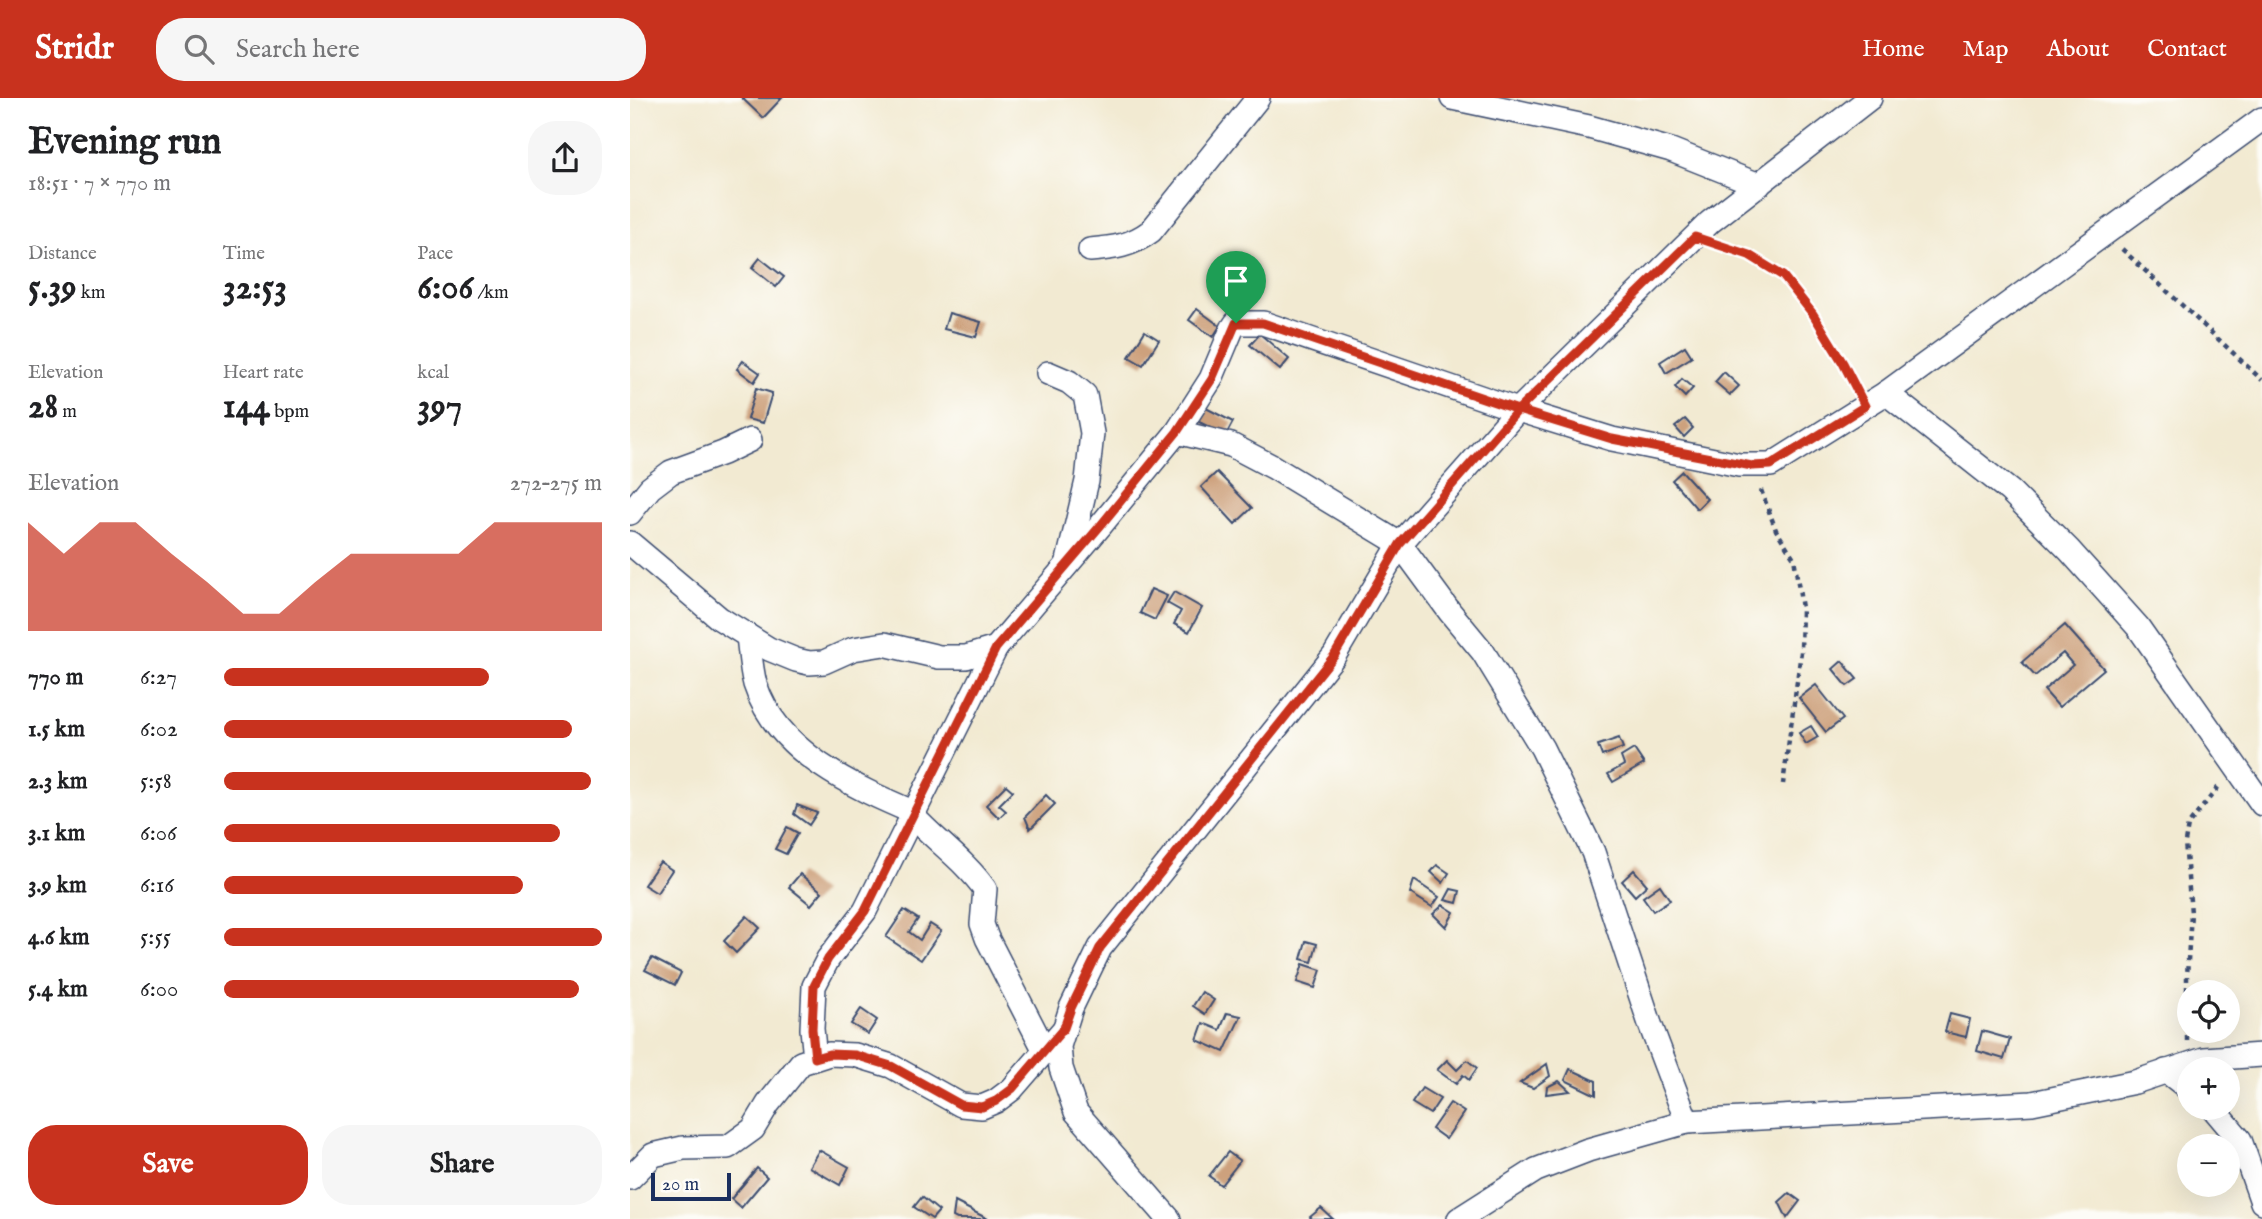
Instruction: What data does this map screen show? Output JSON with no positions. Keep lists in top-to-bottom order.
{
  "scale_bar": "20 m",
  "page": {
    "header": "Stridr",
    "search": "Search here",
    "nav": [
      "Home",
      "Map",
      "About",
      "Contact"
    ],
    "heading": ["Evening run", "18:51 · 7 × 770 m"],
    "stats": [
      ["Distance", "5.39 km"],
      ["Time", "32:53"],
      ["Pace", "6:06 /km"],
      ["Elevation", "28 m"],
      ["Heart rate", "144 bpm"],
      ["kcal", "397"]
    ],
    "chart": ["Elevation", "272–275 m"],
    "list": [
      {
        "name": "770 m",
        "note": "6:27"
      },
      {
        "name": "1.5 km",
        "note": "6:02"
      },
      {
        "name": "2.3 km",
        "note": "5:58"
      },
      {
        "name": "3.1 km",
        "note": "6:06"
      },
      {
        "name": "3.9 km",
        "note": "6:16"
      },
      {
        "name": "4.6 km",
        "note": "5:55"
      },
      {
        "name": "5.4 km",
        "note": "6:00"
      }
    ],
    "map_buttons": ["+", "−"],
    "buttons": ["Save", "Share"],
    "scale": "20 m"
  }
}
